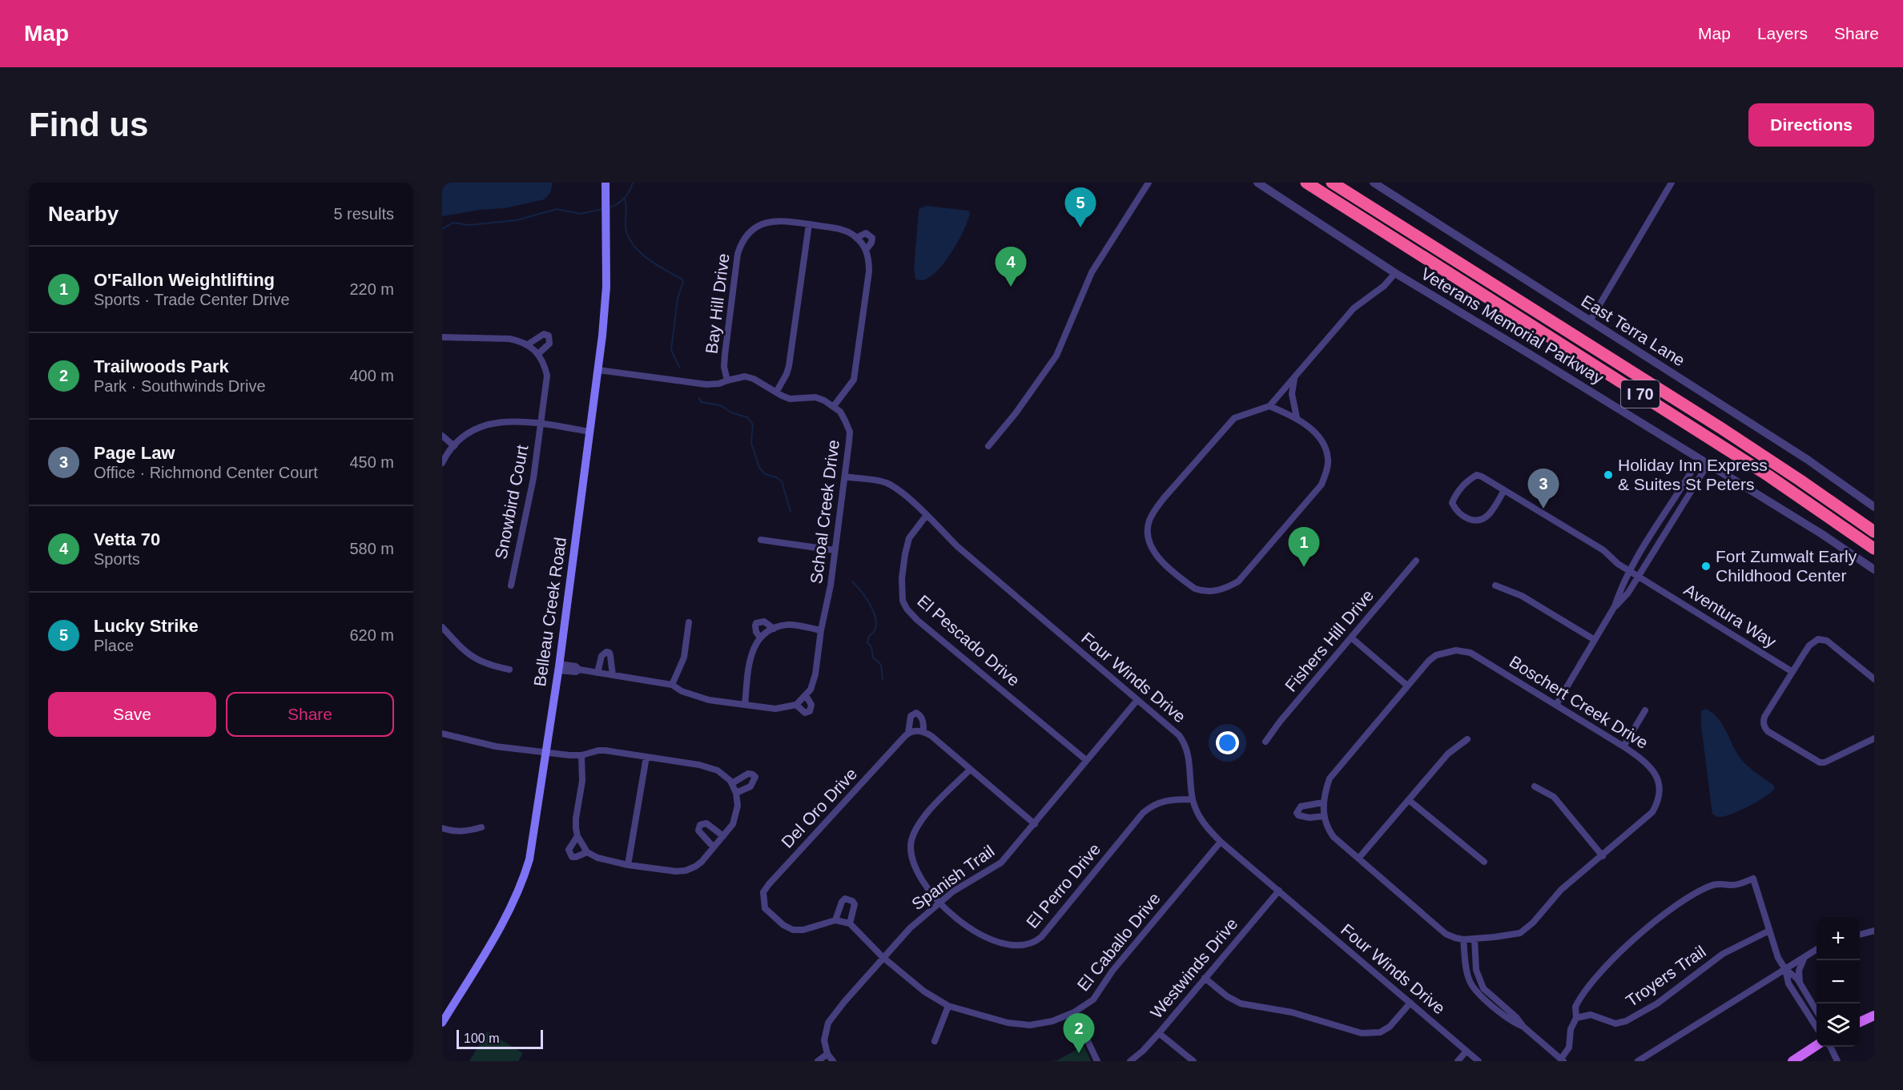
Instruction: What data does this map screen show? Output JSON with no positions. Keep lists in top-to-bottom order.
{
  "streets": {
    "highway": ["I 70"],
    "main road": ["Belleau Creek Road"],
    "street": [
      "Bay Hill Drive",
      "Veterans Memorial Parkway",
      "East Terra Lane",
      "Snowbird Court",
      "Schoal Creek Drive",
      "Aventura Way",
      "El Pescado Drive",
      "Fishers Hill Drive",
      "Four Winds Drive",
      "Boschert Creek Drive",
      "Del Oro Drive",
      "Spanish Trail",
      "El Perro Drive",
      "El Caballo Drive",
      "Westwinds Drive",
      "Troyers Trail"
    ]
  },
  "crossings": [
    ["Bay Hill Drive", "Schoal Creek Drive"],
    ["Schoal Creek Drive", "Belleau Creek Road"],
    ["Schoal Creek Drive", "Four Winds Drive"],
    ["El Pescado Drive", "Four Winds Drive"],
    ["El Pescado Drive", "Spanish Trail"],
    ["Four Winds Drive", "Spanish Trail"],
    ["Four Winds Drive", "El Perro Drive"],
    ["Four Winds Drive", "El Caballo Drive"],
    ["Four Winds Drive", "Westwinds Drive"],
    ["Del Oro Drive", "Spanish Trail"],
    ["Del Oro Drive", "El Perro Drive"],
    ["Spanish Trail", "El Perro Drive"],
    ["Spanish Trail", "El Caballo Drive"]
  ],
  "places": ["Holiday Inn Express & Suites St Peters", "Fort Zumwalt Early Childhood Center"],
  "scale_bar": "100 m",
  "page": {
    "header": "Map",
    "nav": ["Map", "Layers", "Share"],
    "buttons": [
      "Directions",
      ["Save", "Share"]
    ],
    "title": "Find us",
    "heading": ["Nearby", "5 results"],
    "pins": [
      "5",
      "4",
      "3",
      "1",
      "2"
    ],
    "list": [
      {
        "mark": "1",
        "name": "O'Fallon Weightlifting",
        "note": "Sports · Trade Center Drive",
        "value": "220 m"
      },
      {
        "mark": "2",
        "name": "Trailwoods Park",
        "note": "Park · Southwinds Drive",
        "value": "400 m"
      },
      {
        "mark": "3",
        "name": "Page Law",
        "note": "Office · Richmond Center Court",
        "value": "450 m"
      },
      {
        "mark": "4",
        "name": "Vetta 70",
        "note": "Sports",
        "value": "580 m"
      },
      {
        "mark": "5",
        "name": "Lucky Strike",
        "note": "Place",
        "value": "620 m"
      }
    ],
    "map_buttons": ["+", "−"],
    "scale": "100 m"
  }
}
